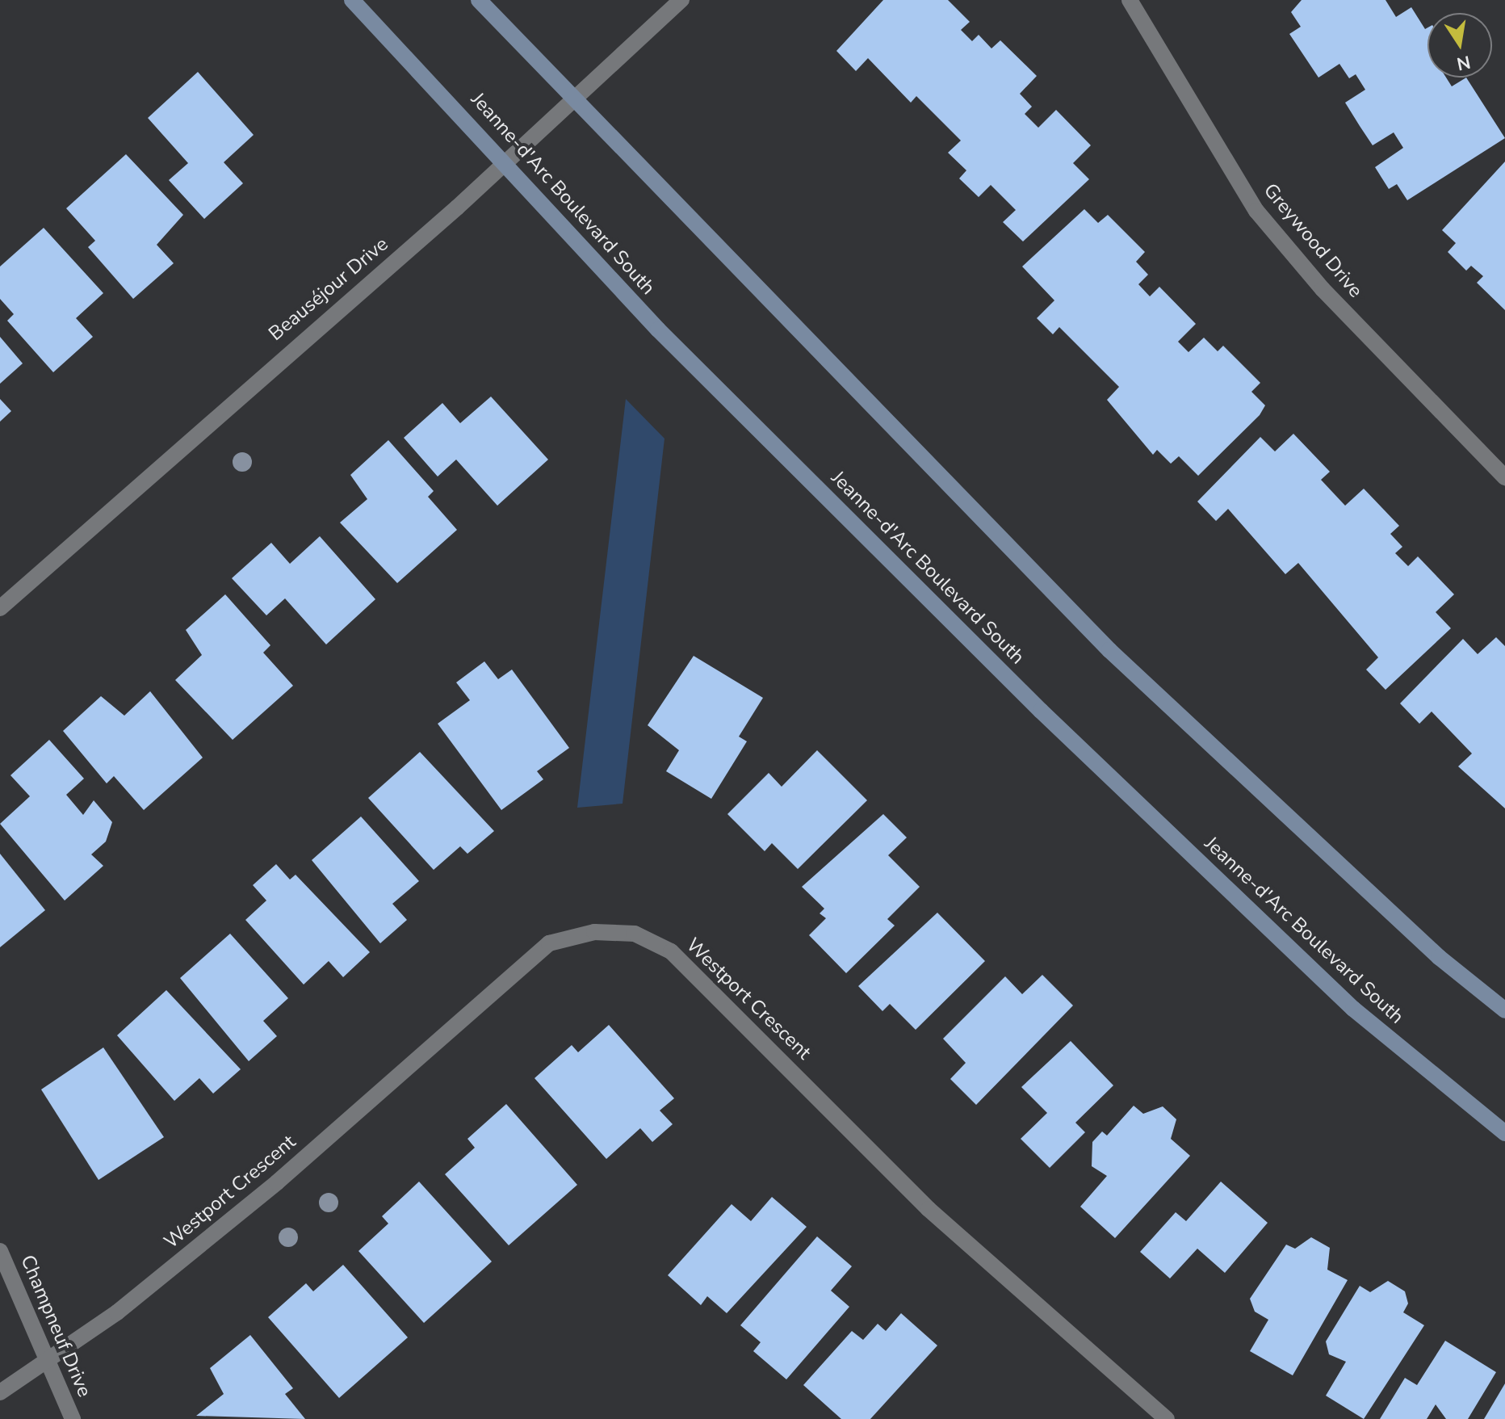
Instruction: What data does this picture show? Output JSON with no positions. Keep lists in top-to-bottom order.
{
  "streets": {
    "main road": ["Jeanne-d'Arc Boulevard South"],
    "street": [
      "Greywood Drive",
      "Beauséjour Drive",
      "Westport Crescent",
      "Champneuf Drive"
    ]
  },
  "crossings": [
    ["Jeanne-d'Arc Boulevard South", "Beauséjour Drive"],
    ["Westport Crescent", "Champneuf Drive"]
  ],
  "north": "bottom"
}
